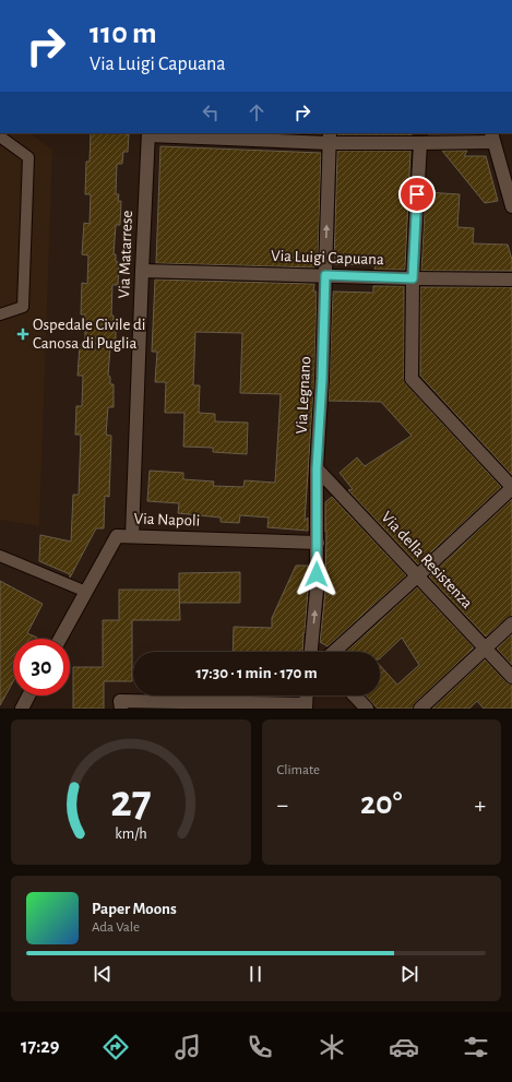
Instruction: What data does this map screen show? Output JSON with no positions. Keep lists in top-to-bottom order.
{
  "streets": {
    "street": [
      "Via Matarrese",
      "Via Luigi Capuana",
      "Via Legnano",
      "Via Napoli",
      "Via della Resistenza"
    ]
  },
  "crossings": [
    ["Via Matarrese", "Via Luigi Capuana"],
    ["Via Matarrese", "Via Napoli"],
    ["Via Luigi Capuana", "Via Legnano"],
    ["Via Legnano", "Via Napoli"],
    ["Via Legnano", "Via della Resistenza"]
  ],
  "places": {
    "health": ["Ospedale Civile di Canosa di Puglia"]
  },
  "page": {
    "turn": ["110 m", "Via Luigi Capuana"],
    "limit": "30",
    "trip": "17:30 · 1 min · 170 m",
    "tile": "Climate",
    "heat": ["−", "20°", "+"],
    "song": ["Paper Moons", "Ada Vale"],
    "tabs": "17:29",
    "gauge": ["27", "km/h"]
  }
}
